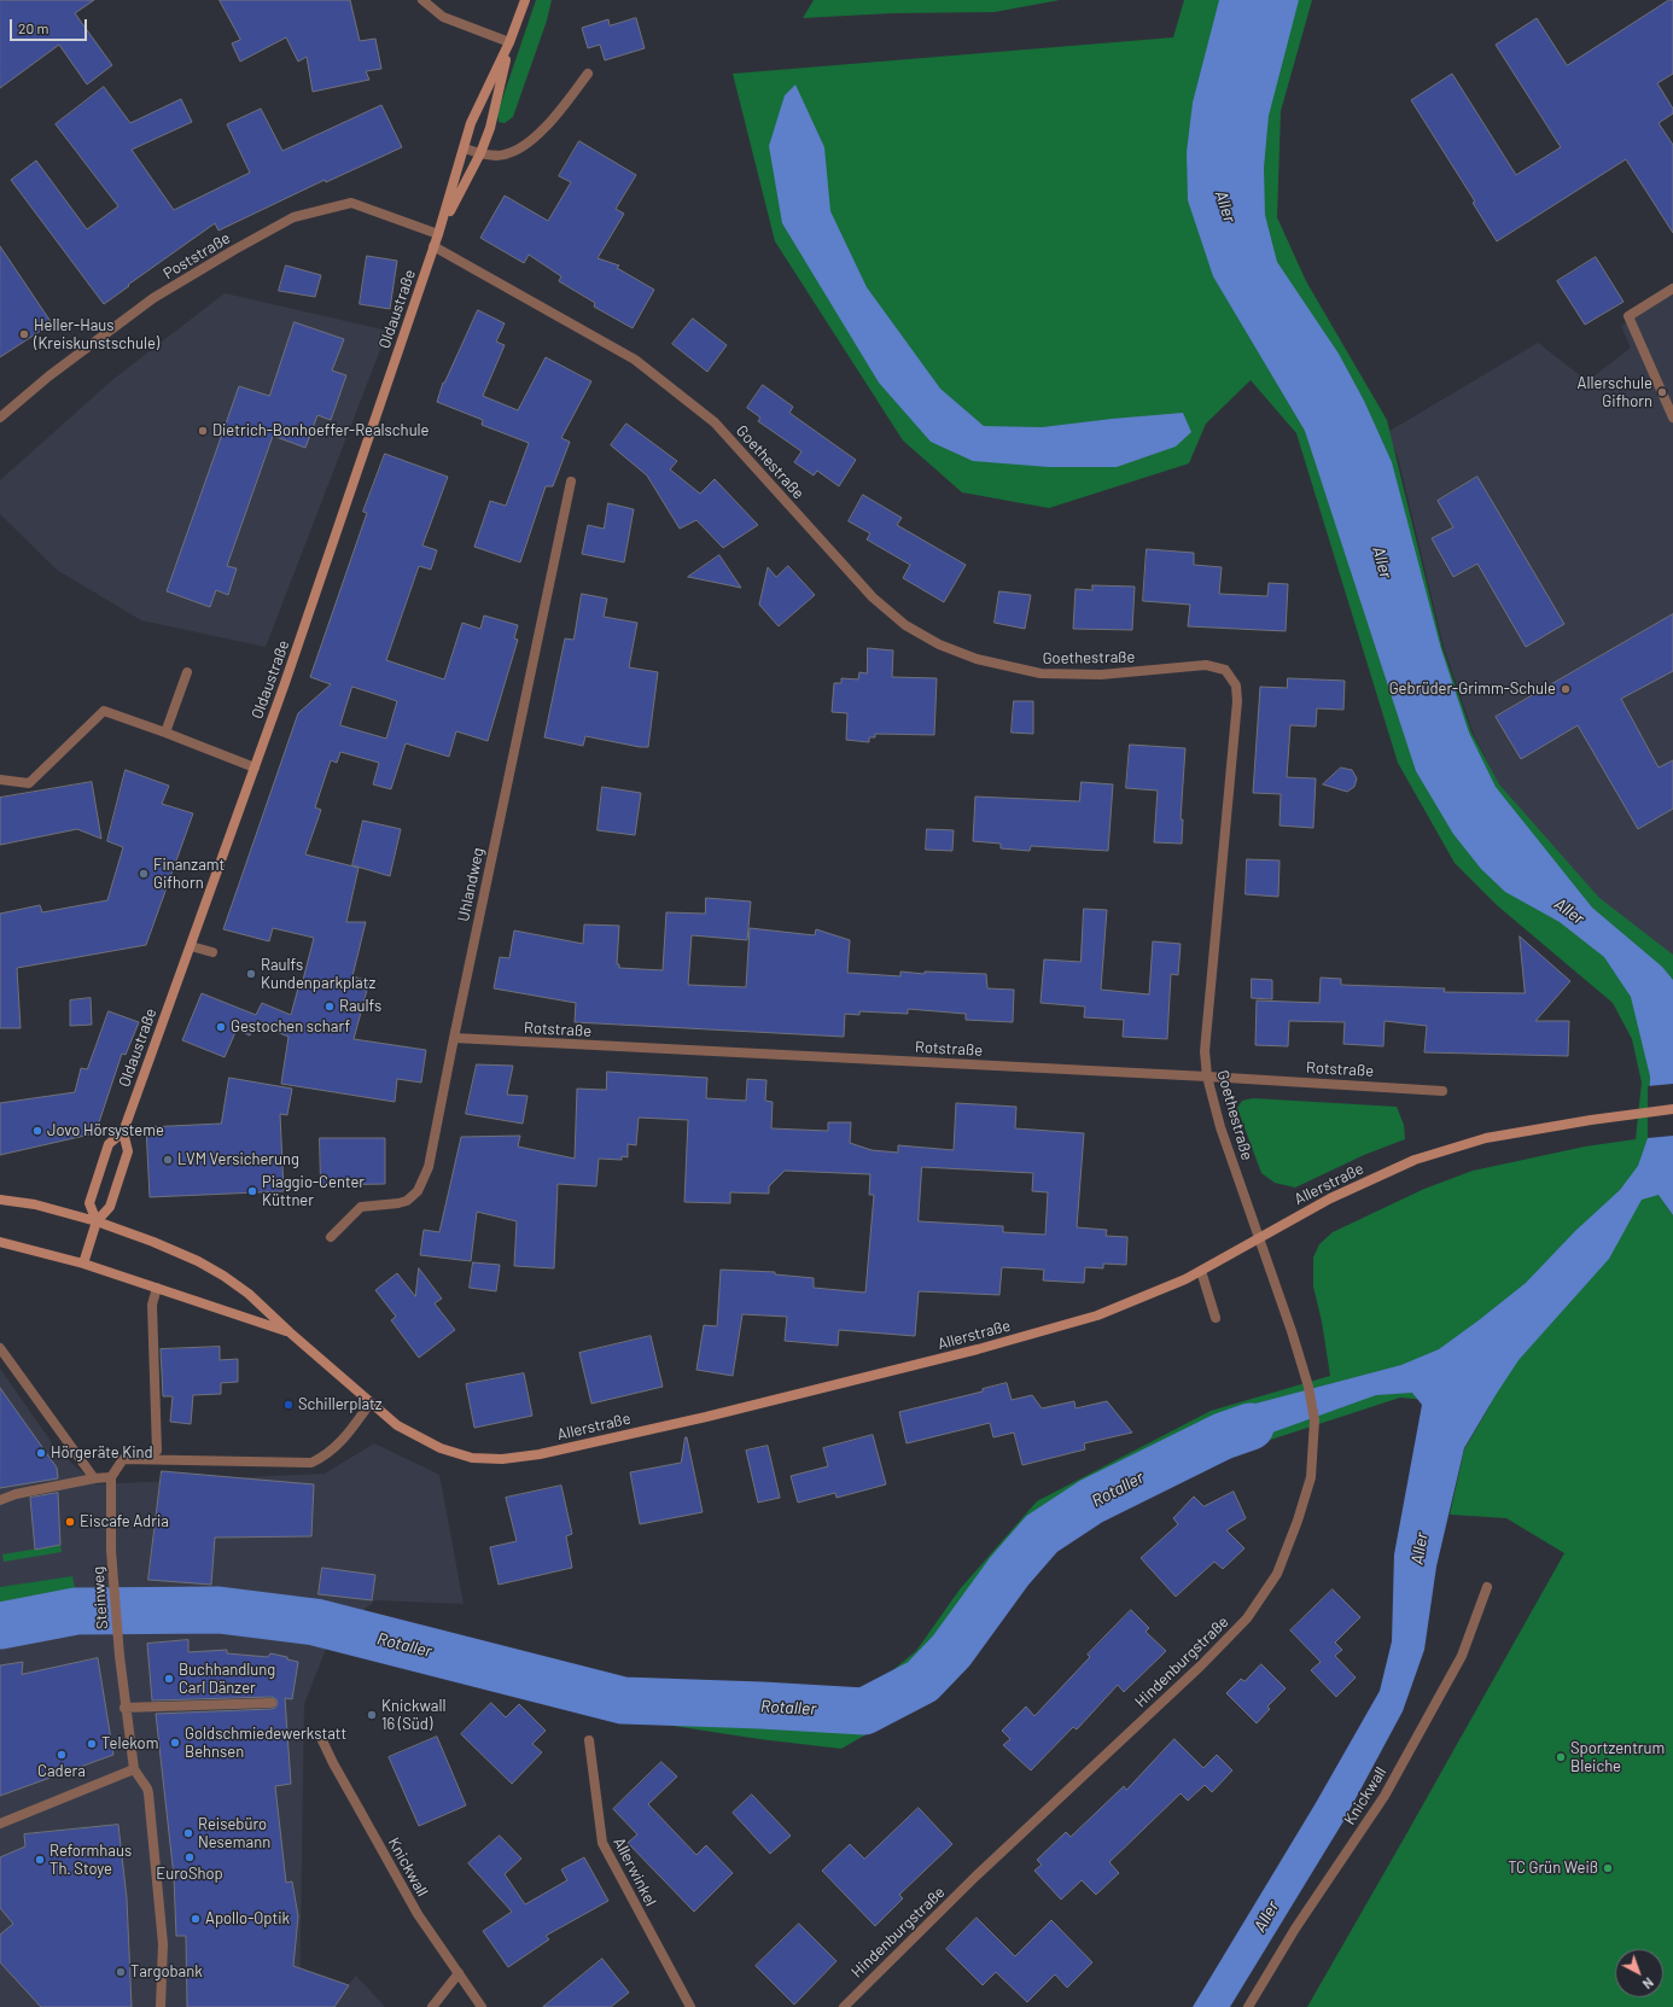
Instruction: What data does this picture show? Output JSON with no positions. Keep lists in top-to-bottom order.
{
  "streets": {
    "street": [
      "Poststraße",
      "Oldaustraße",
      "Goethestraße",
      "Uhlandweg",
      "Rotstraße",
      "Allerstraße",
      "Steinweg",
      "Hindenburgstraße",
      "Knickwall",
      "Allerwinkel"
    ]
  },
  "crossings": [
    ["Poststraße", "Oldaustraße"],
    ["Oldaustraße", "Goethestraße"],
    ["Goethestraße", "Rotstraße"],
    ["Goethestraße", "Allerstraße"],
    ["Goethestraße", "Hindenburgstraße"],
    ["Uhlandweg", "Rotstraße"],
    ["Allerstraße", "Hindenburgstraße"]
  ],
  "water": ["Aller", "Rotaller"],
  "places": [
    "Heller-Haus (Kreiskunstschule)",
    "Allerschule Gifhorn",
    "Dietrich-Bonhoeffer-Realschule",
    "Gebrüder-Grimm-Schule",
    "Finanzamt Gifhorn",
    "Raulfs Kundenparkplatz",
    "Raulfs",
    "Gestochen scharf",
    "Jovo Hörsysteme",
    "LVM Versicherung",
    "Piaggio-Center Küttner",
    "Schillerplatz",
    "Hörgeräte Kind",
    "Eiscafe Adria",
    "Buchhandlung Carl Dänzer",
    "Knickwall 16 (Süd)",
    "Goldschmiedewerkstatt Behnsen",
    "Telekom",
    "Cadera",
    "Sportzentrum Bleiche",
    "Reisebüro Nesemann",
    "EuroShop",
    "Reformhaus Th. Stoye",
    "TC Grün Weiß",
    "Apollo-Optik",
    "Targobank"
  ],
  "scale_bar": "20 m",
  "north": "bottom right"
}
